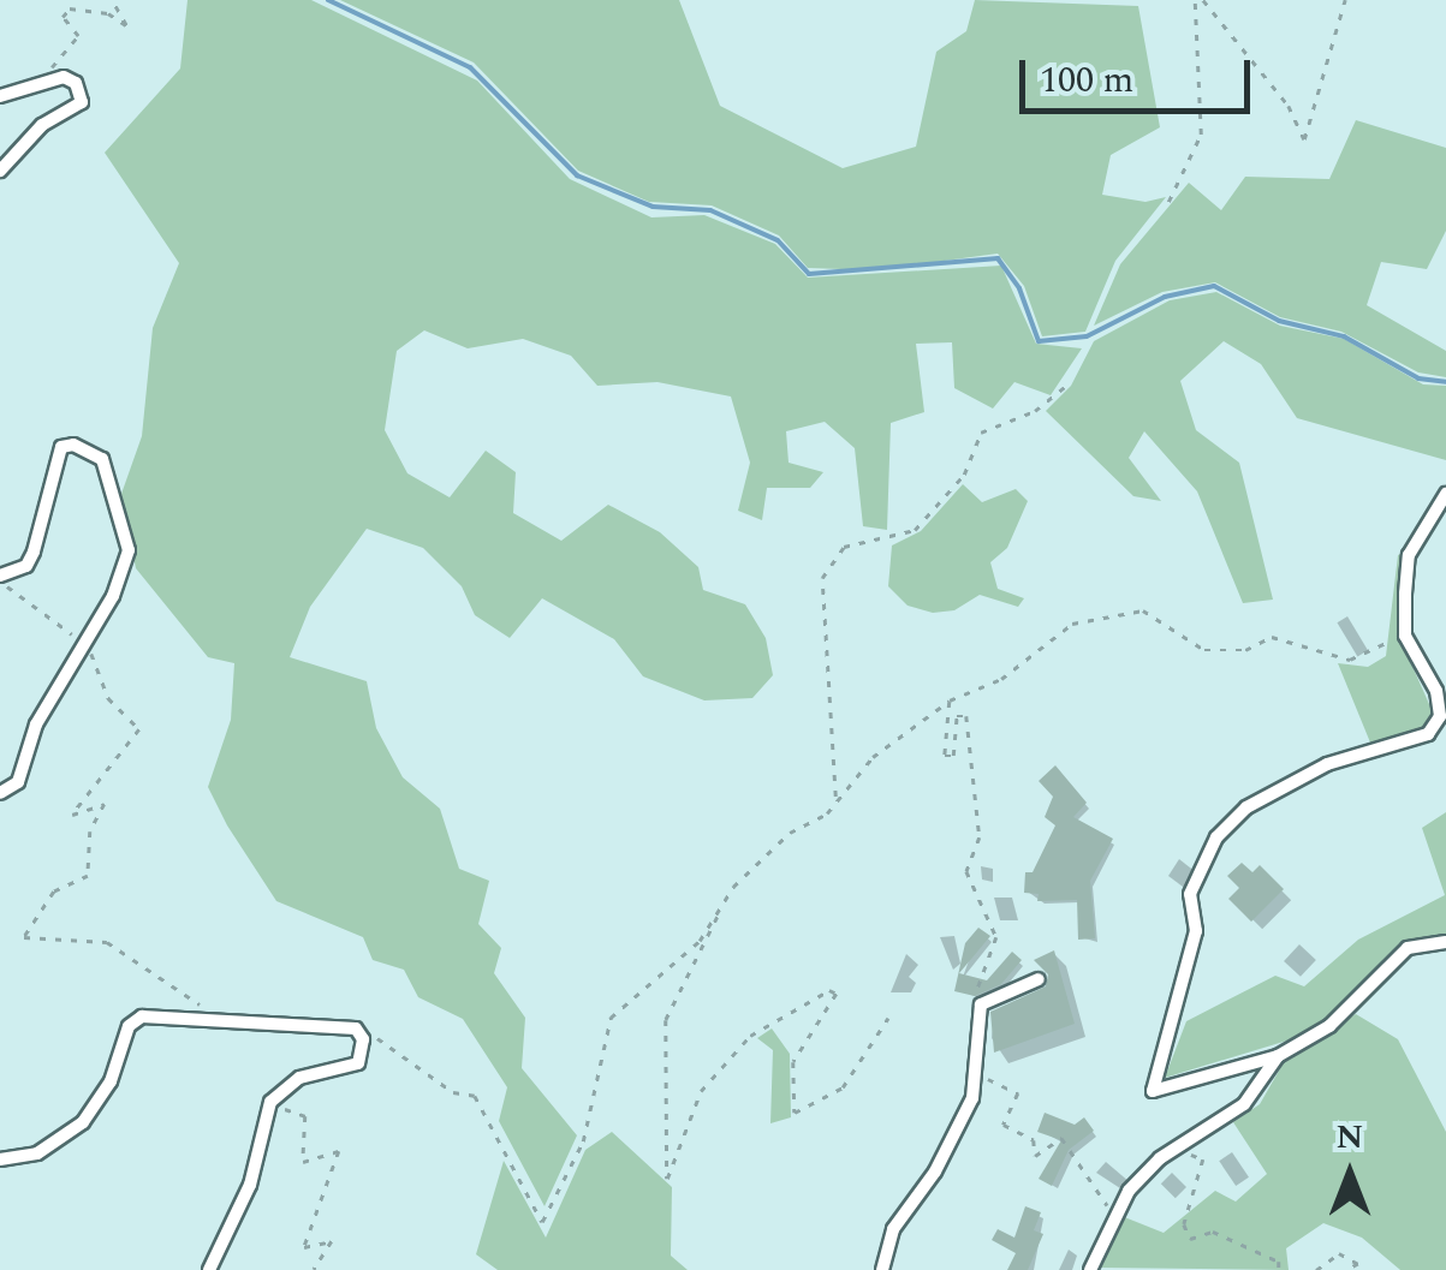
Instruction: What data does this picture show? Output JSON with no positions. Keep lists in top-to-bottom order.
{
  "scale_bar": "100 m",
  "north": "top"
}
